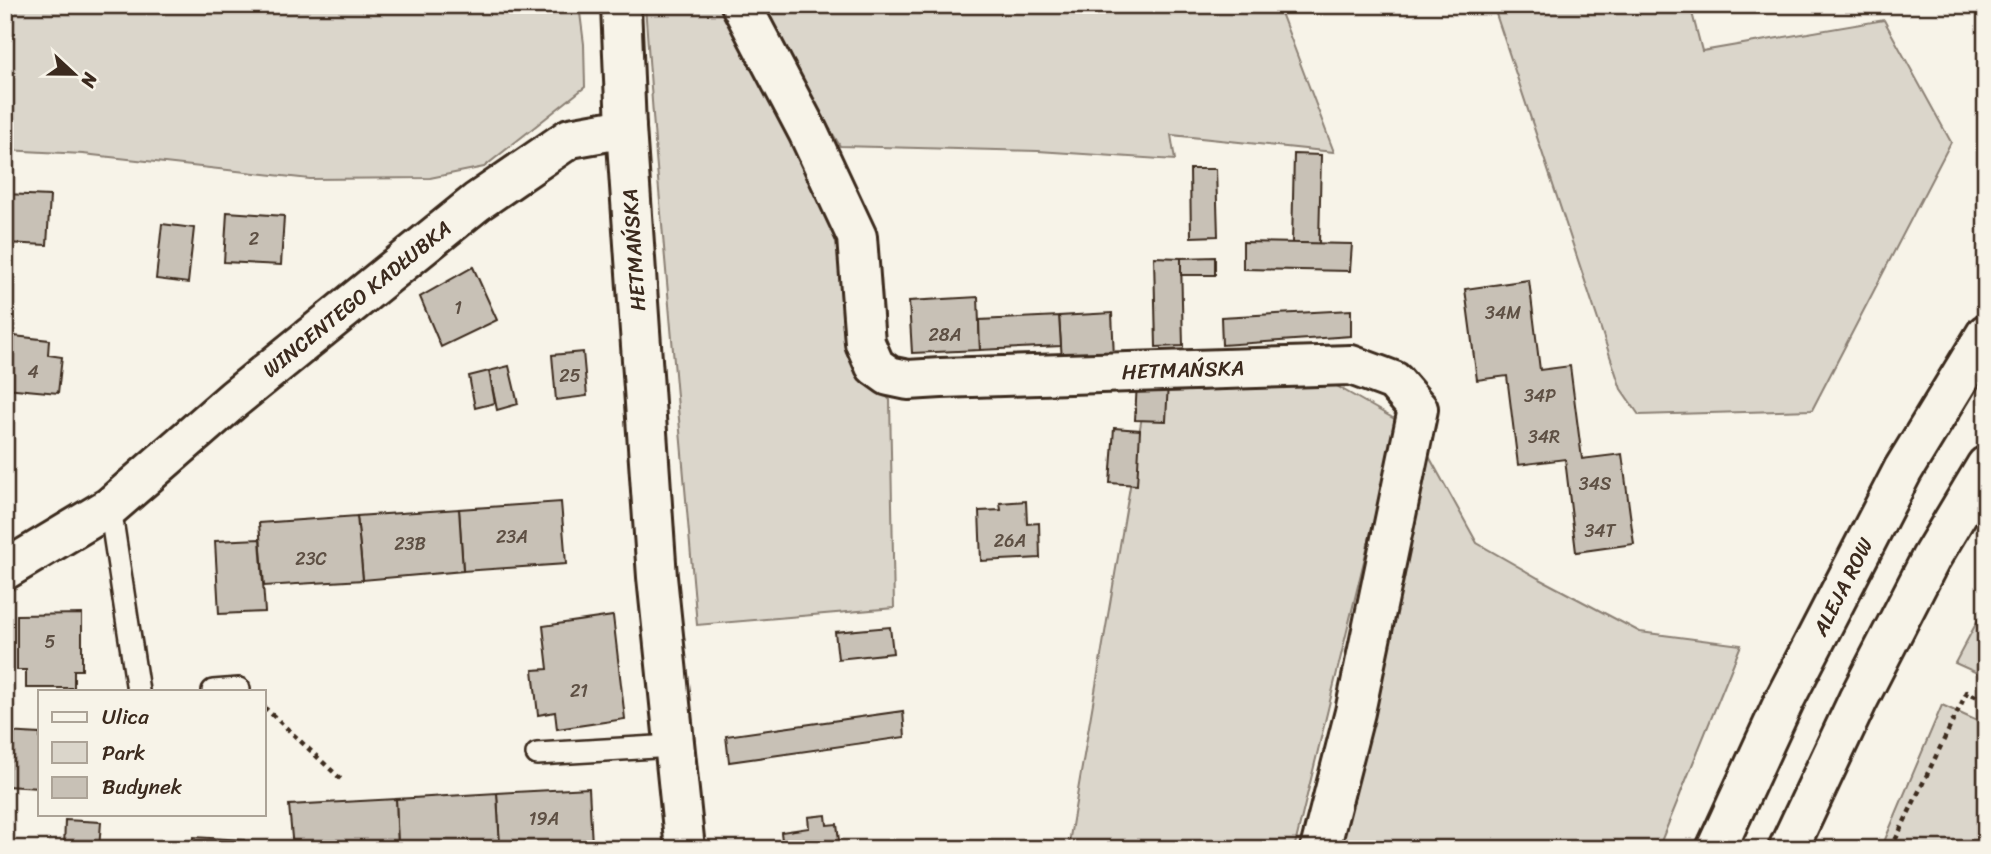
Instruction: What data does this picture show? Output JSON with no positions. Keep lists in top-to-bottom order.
{
  "streets": {
    "street": ["HETMAŃSKA", "WINCENTEGO KADŁUBKA", "ALEJA ROW"]
  },
  "crossings": [
    ["HETMAŃSKA", "WINCENTEGO KADŁUBKA"]
  ],
  "house_numbers": [
    "2",
    "1",
    "34M",
    "28A",
    "4",
    "25",
    "34P",
    "34R",
    "34S",
    "34T",
    "23A",
    "26A",
    "23B",
    "23C",
    "5",
    "21",
    "19A"
  ],
  "legend": ["Ulica", "Park", "Budynek"],
  "north": "right"
}
